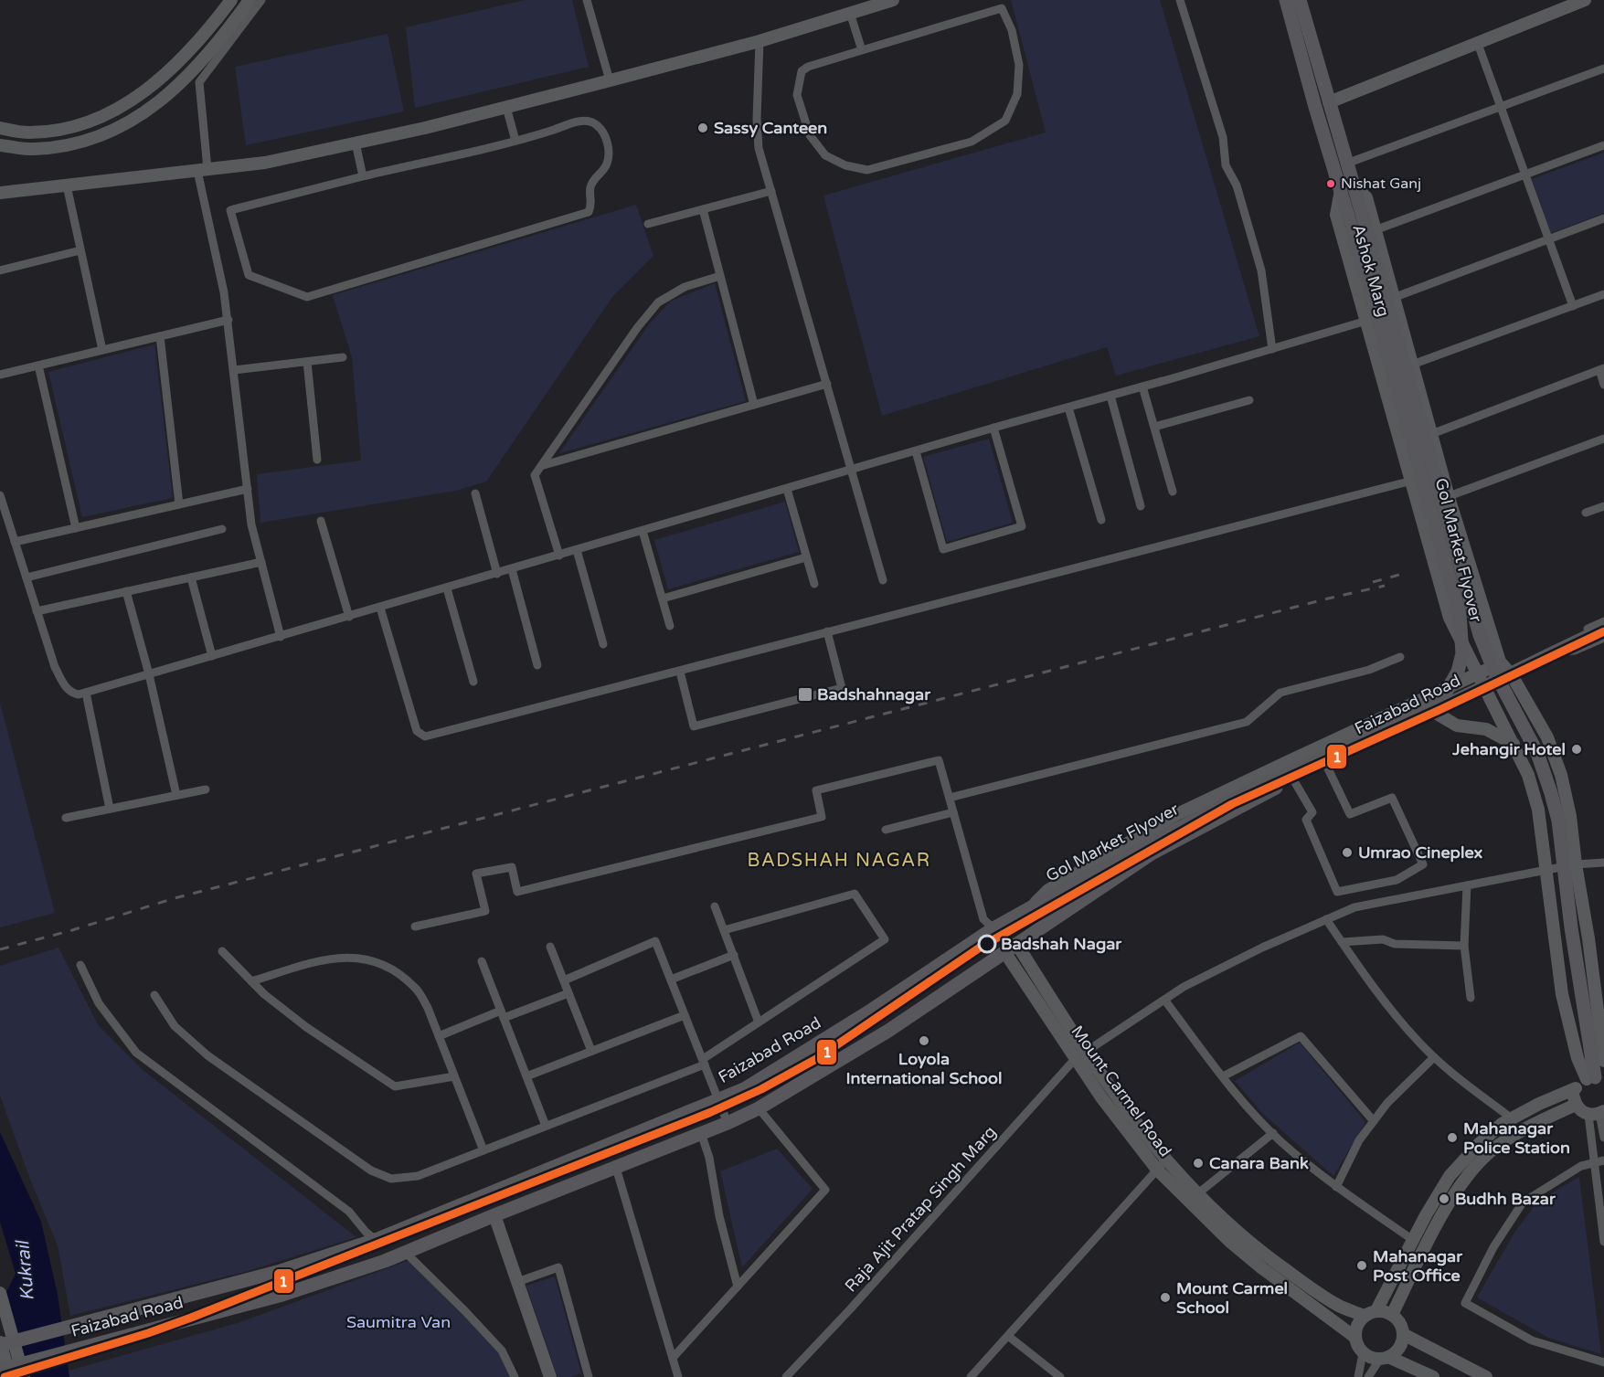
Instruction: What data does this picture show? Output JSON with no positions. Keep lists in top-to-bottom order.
{
  "streets": {
    "main road": ["Ashok Marg", "Gol Market Flyover", "Faizabad Road"],
    "street": ["Mount Carmel Road", "Raja Ajit Pratap Singh Marg"]
  },
  "crossings": [
    ["Ashok Marg", "Gol Market Flyover"],
    ["Ashok Marg", "Faizabad Road"],
    ["Ashok Marg", "Raja Ajit Pratap Singh Marg"],
    ["Gol Market Flyover", "Faizabad Road"],
    ["Faizabad Road", "Mount Carmel Road"],
    ["Mount Carmel Road", "Raja Ajit Pratap Singh Marg"]
  ],
  "districts": ["BADSHAH NAGAR"],
  "water": ["Kukrail"],
  "parks": ["Saumitra Van"],
  "places": {
    "other": [
      "Sassy Canteen",
      "Nishat Ganj",
      "Jehangir Hotel",
      "Umrao Cineplex",
      "Badshah Nagar",
      "Loyola International School",
      "Mahanagar Police Station",
      "Canara Bank",
      "Budhh Bazar",
      "Mahanagar Post Office",
      "Mount Carmel School"
    ],
    "transit": ["Badshahnagar"]
  },
  "lines": ["transit line 1"]
}
